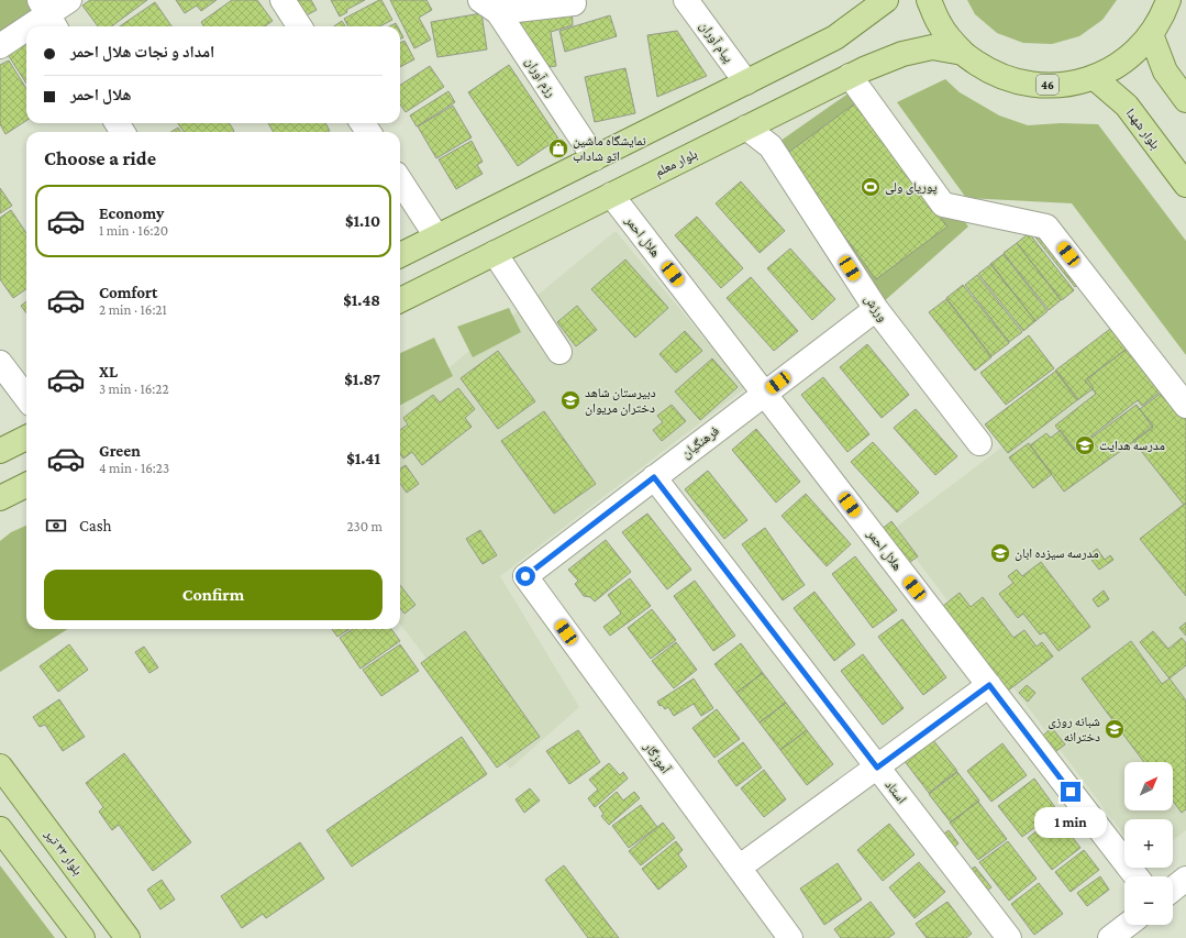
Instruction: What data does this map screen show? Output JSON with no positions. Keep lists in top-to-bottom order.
{
  "streets": {
    "main road": [
      "46",
      "بلوار شهدا",
      "بلوار معلم",
      "بلوار ۲۳ تیر"
    ],
    "street": [
      "پیام آوران",
      "رزم آوران",
      "هلال احمر",
      "ورزش",
      "فرهنگیان",
      "آموزگار",
      "استاد"
    ]
  },
  "crossings": [
    ["46", "بلوار شهدا"],
    ["46", "بلوار معلم"],
    ["بلوار معلم", "هلال احمر"],
    ["بلوار معلم", "ورزش"],
    ["هلال احمر", "فرهنگیان"],
    ["ورزش", "فرهنگیان"],
    ["فرهنگیان", "آموزگار"],
    ["فرهنگیان", "استاد"]
  ],
  "places": {
    "shop": ["نمایشگاه ماشین اتو شاداب"],
    "sports": ["پوریای ولی"],
    "school or university": [
      "دبیرستان شاهد دختران مریوان",
      "مدرسه هدایت",
      "مدرسه سیزده ابان",
      "شبانه روزی دخترانه"
    ]
  },
  "north": "top right",
  "page": {
    "banner": ["امداد و نجات هلال احمر", "هلال احمر"],
    "heading": "Choose a ride",
    "list": [
      {
        "name": "Economy",
        "note": "1 min · 16:20",
        "value": "$1.10"
      },
      {
        "name": "Comfort",
        "note": "2 min · 16:21",
        "value": "$1.48"
      },
      {
        "name": "XL",
        "note": "3 min · 16:22",
        "value": "$1.87"
      },
      {
        "name": "Green",
        "note": "4 min · 16:23",
        "value": "$1.41"
      }
    ],
    "pay": ["Cash", "230 m"],
    "buttons": "Confirm",
    "map_buttons": ["+", "−"],
    "bubble": "1 min"
  }
}
